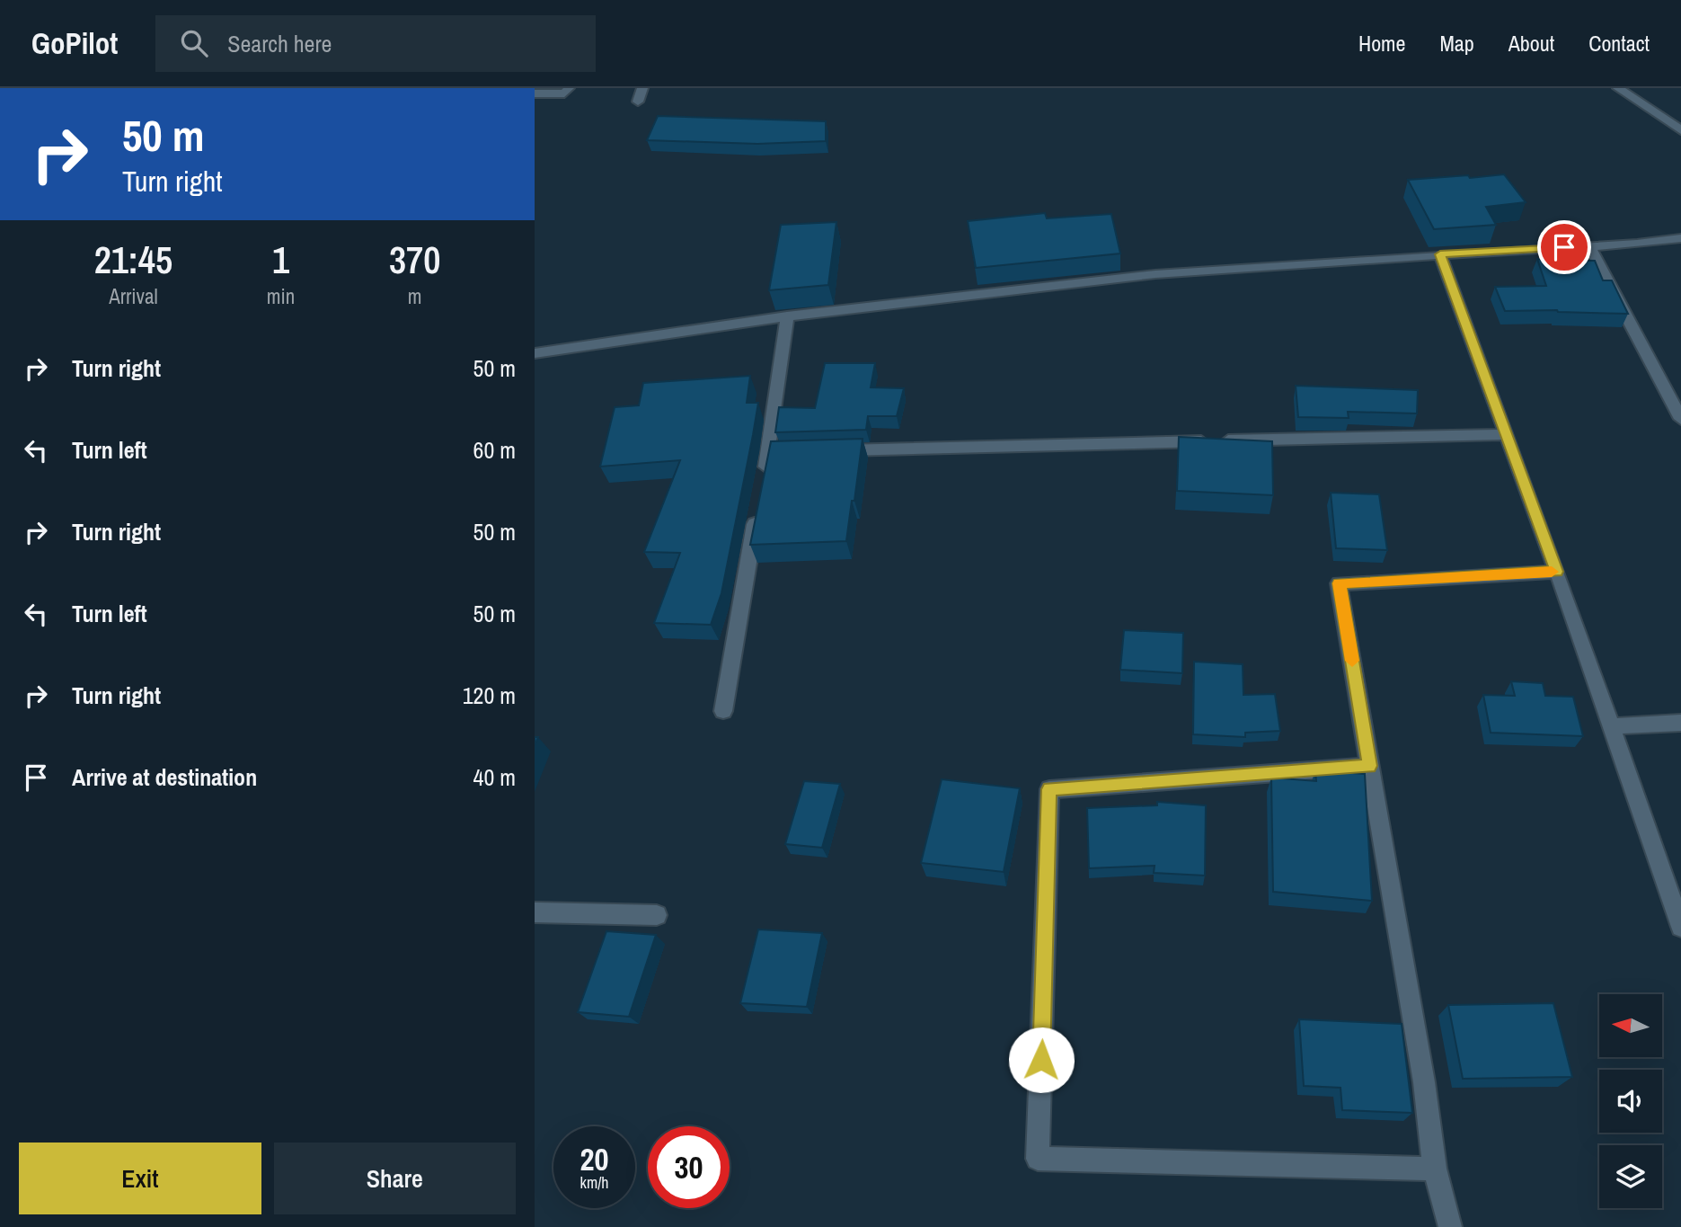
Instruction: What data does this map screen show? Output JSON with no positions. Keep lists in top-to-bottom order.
{
  "north": "left",
  "page": {
    "header": "GoPilot",
    "search": "Search here",
    "nav": [
      "Home",
      "Map",
      "About",
      "Contact"
    ],
    "turn": ["50 m", "Turn right"],
    "eta": [
      "21:45",
      "Arrival",
      "1",
      "min",
      "370",
      "m"
    ],
    "list": [
      {
        "name": "Turn right",
        "value": "50 m"
      },
      {
        "name": "Turn left",
        "value": "60 m"
      },
      {
        "name": "Turn right",
        "value": "50 m"
      },
      {
        "name": "Turn left",
        "value": "50 m"
      },
      {
        "name": "Turn right",
        "value": "120 m"
      },
      {
        "name": "Arrive at destination",
        "value": "40 m"
      }
    ],
    "speed": "20 km/h",
    "limit": "30",
    "buttons": ["Exit", "Share"]
  }
}
